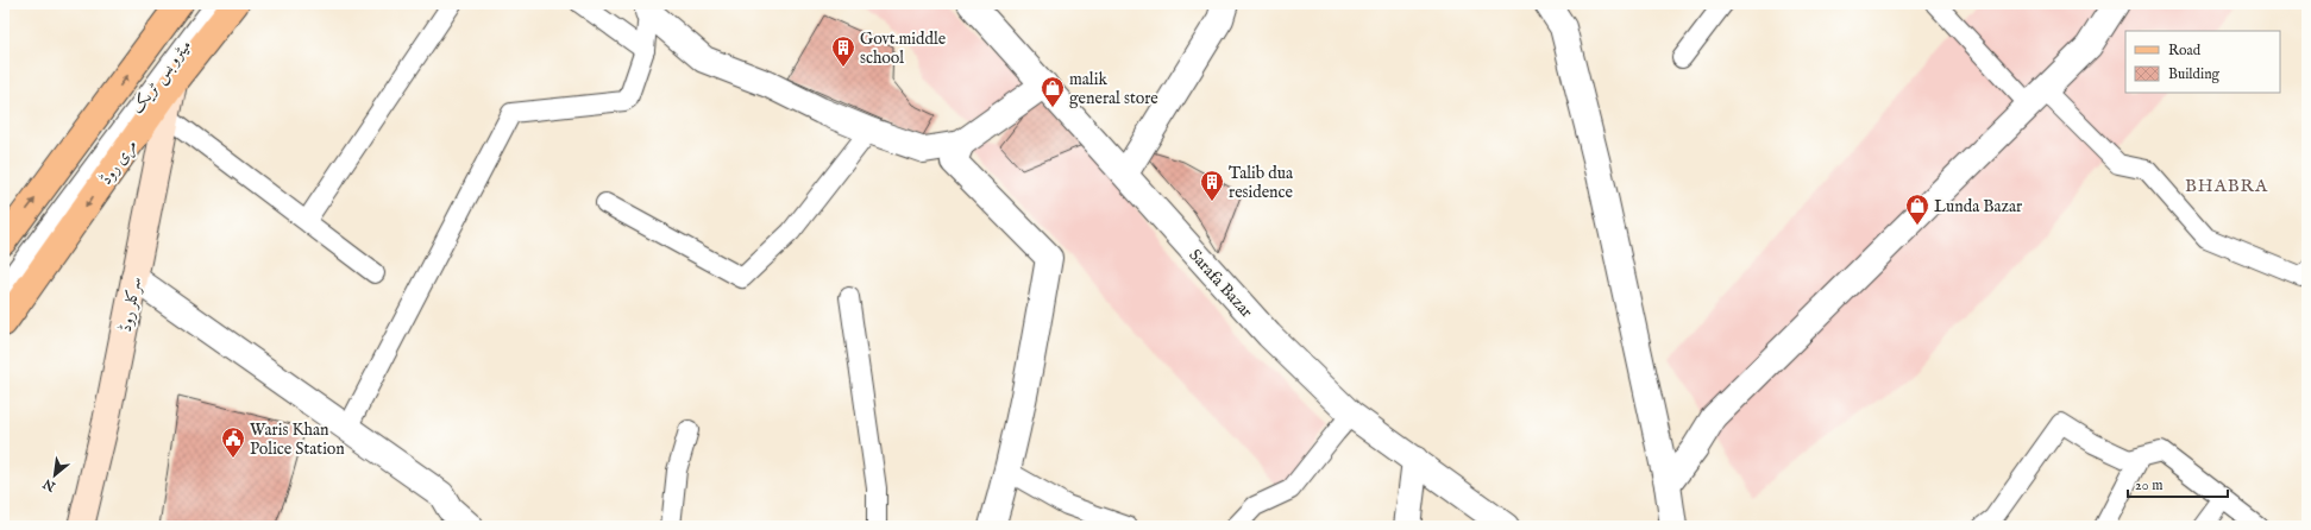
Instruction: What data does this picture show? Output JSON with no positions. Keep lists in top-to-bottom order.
{
  "streets": {
    "main road": ["مری روڈ"],
    "street": ["Sarafa Bazar", "سرکلر روڈ"],
    "lane": ["میٹرو بس ٹریک"]
  },
  "crossings": [
    ["مری روڈ", "سرکلر روڈ"]
  ],
  "districts": ["BHABRA"],
  "places": {
    "building": ["Govt.middle school", "Talib dua residence"],
    "shop": ["malik general store", "Lunda Bazar"],
    "public building": ["Waris Khan Police Station"]
  },
  "legend": ["Road", "Building"],
  "scale_bar": "20 m",
  "north": "bottom left"
}
